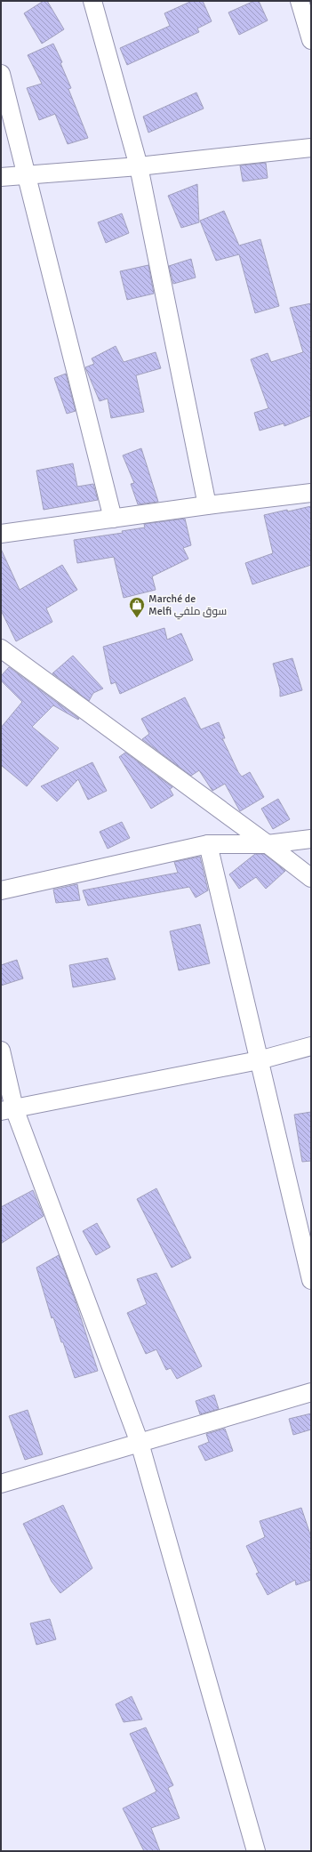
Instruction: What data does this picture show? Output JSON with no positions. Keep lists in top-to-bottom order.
{
  "places": {
    "shop": ["Marché de Melfi سوق ملفي"]
  }
}
